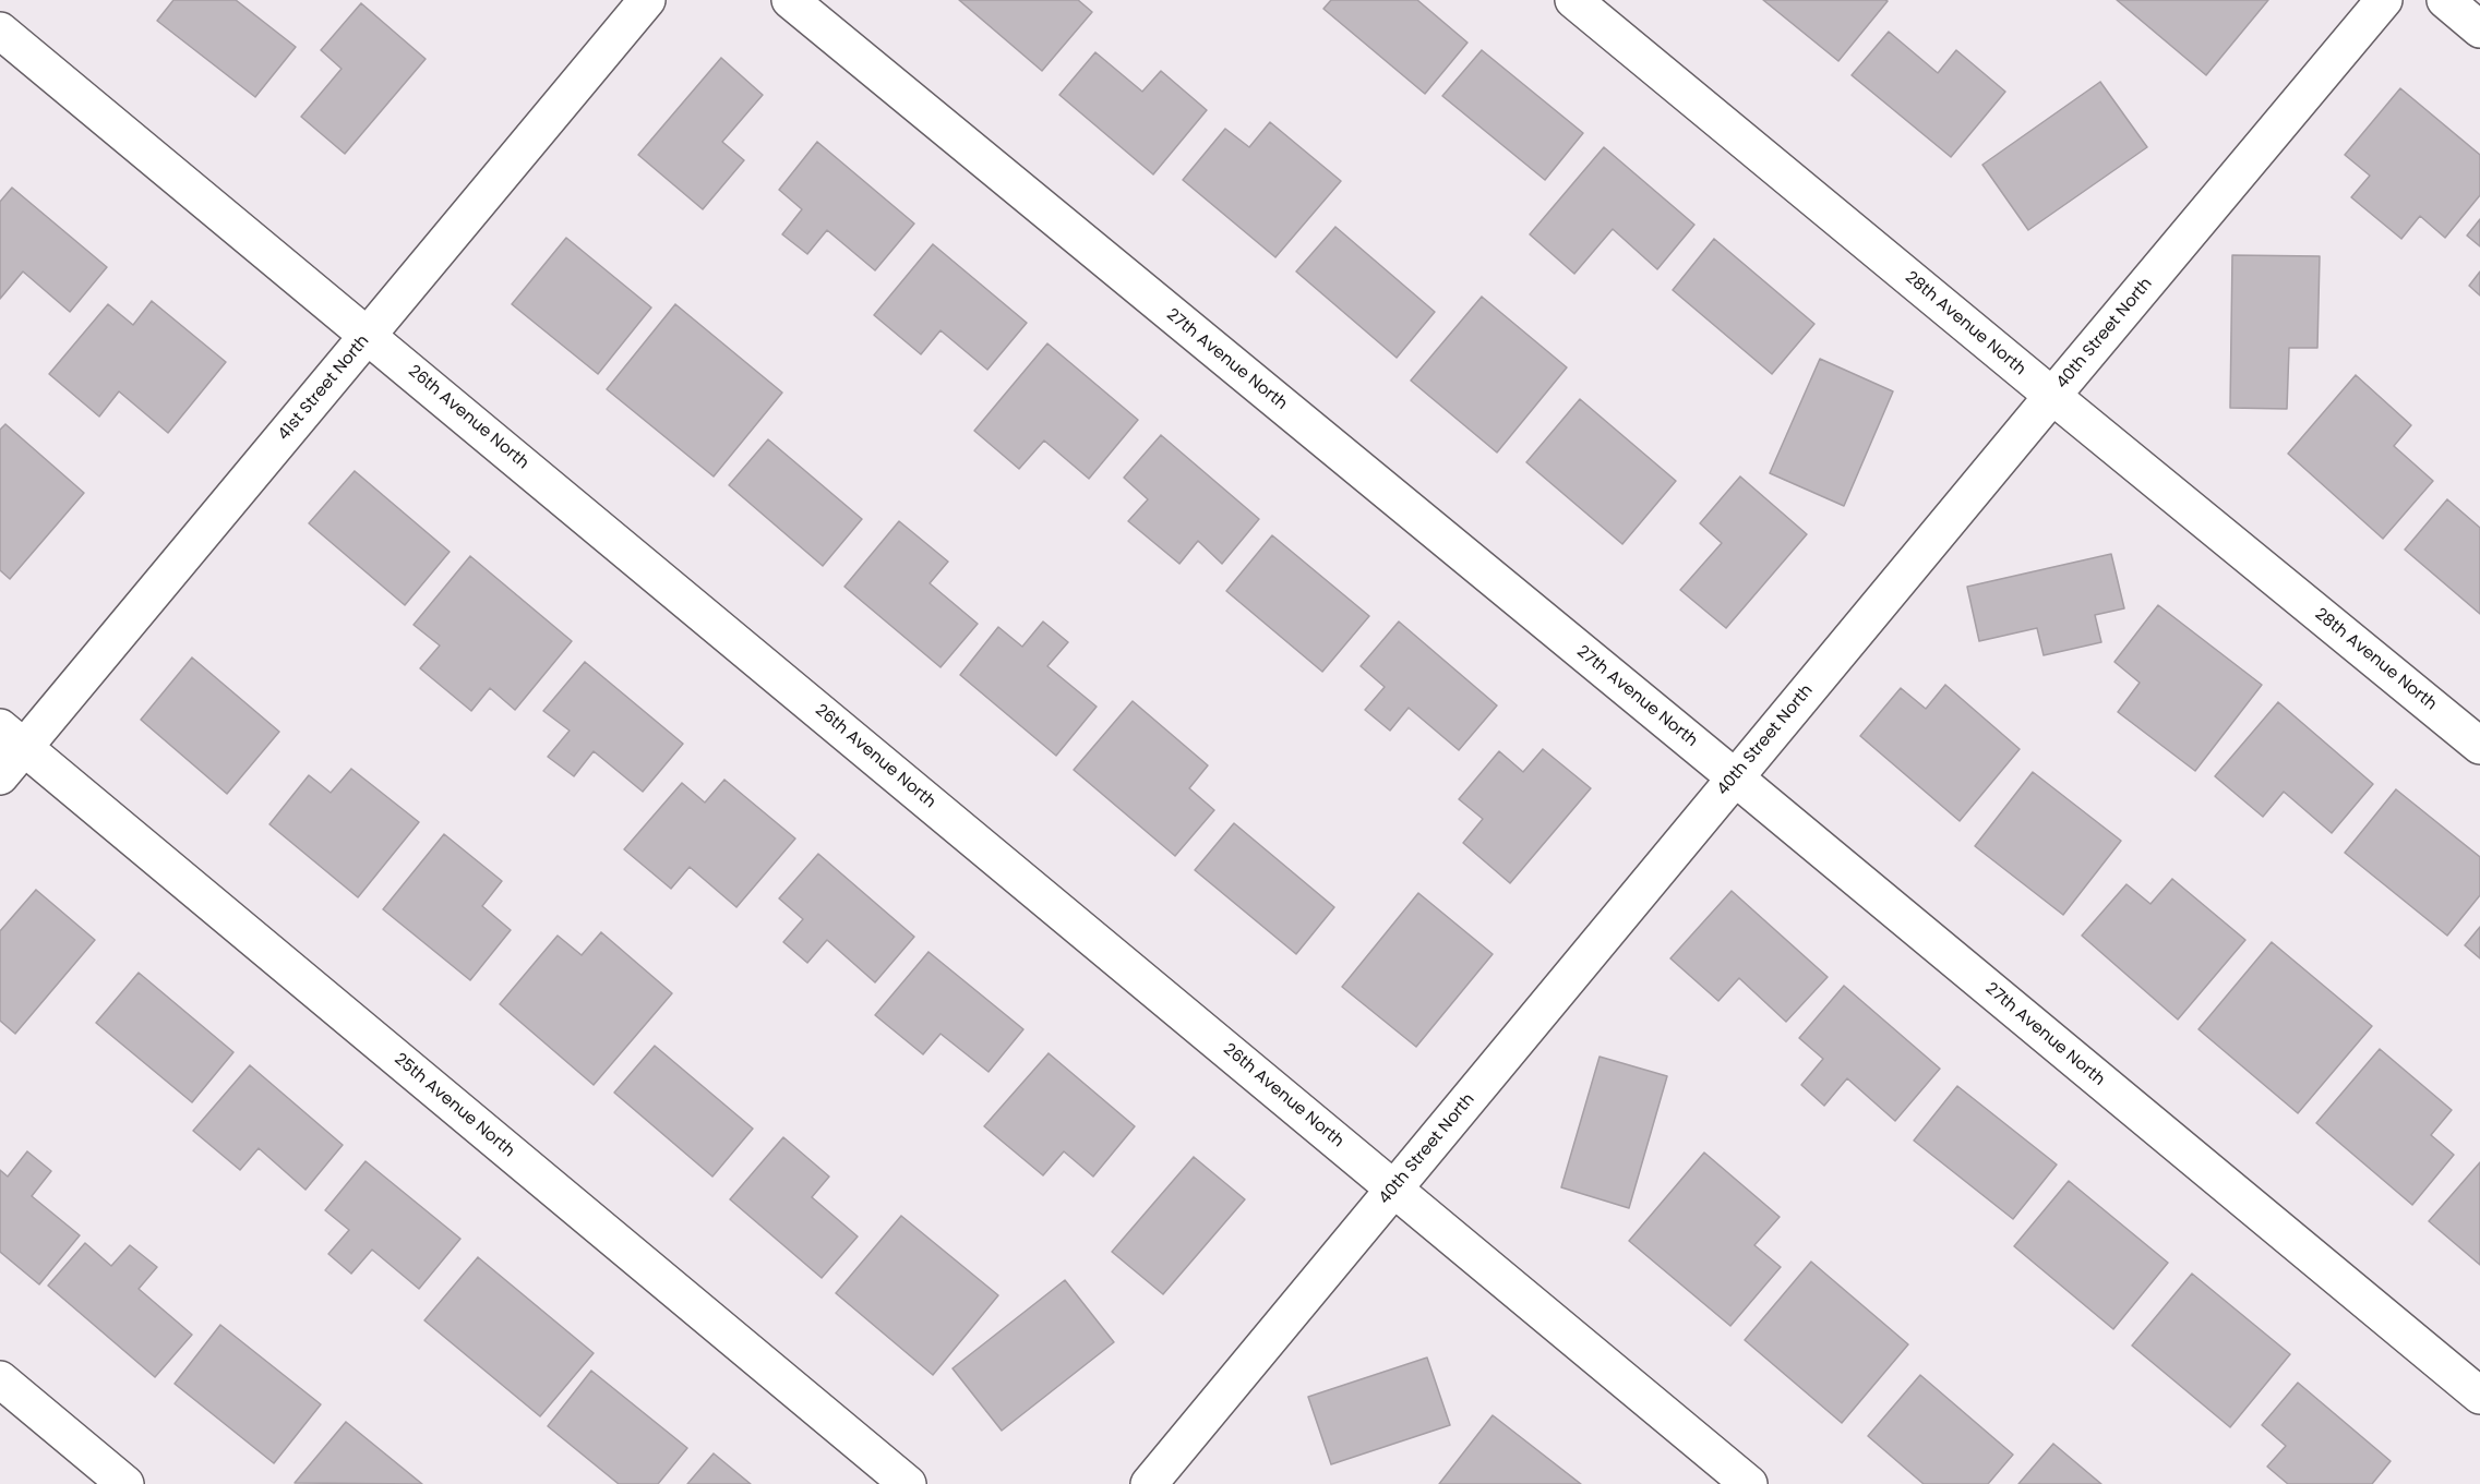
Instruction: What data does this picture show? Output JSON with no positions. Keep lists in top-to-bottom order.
{
  "streets": {
    "street": [
      "28th Avenue North",
      "40th Street North",
      "27th Avenue North",
      "41st Street North",
      "26th Avenue North",
      "25th Avenue North"
    ]
  },
  "crossings": [
    ["28th Avenue North", "40th Street North"],
    ["40th Street North", "27th Avenue North"],
    ["40th Street North", "26th Avenue North"],
    ["41st Street North", "26th Avenue North"],
    ["41st Street North", "25th Avenue North"]
  ]
}
